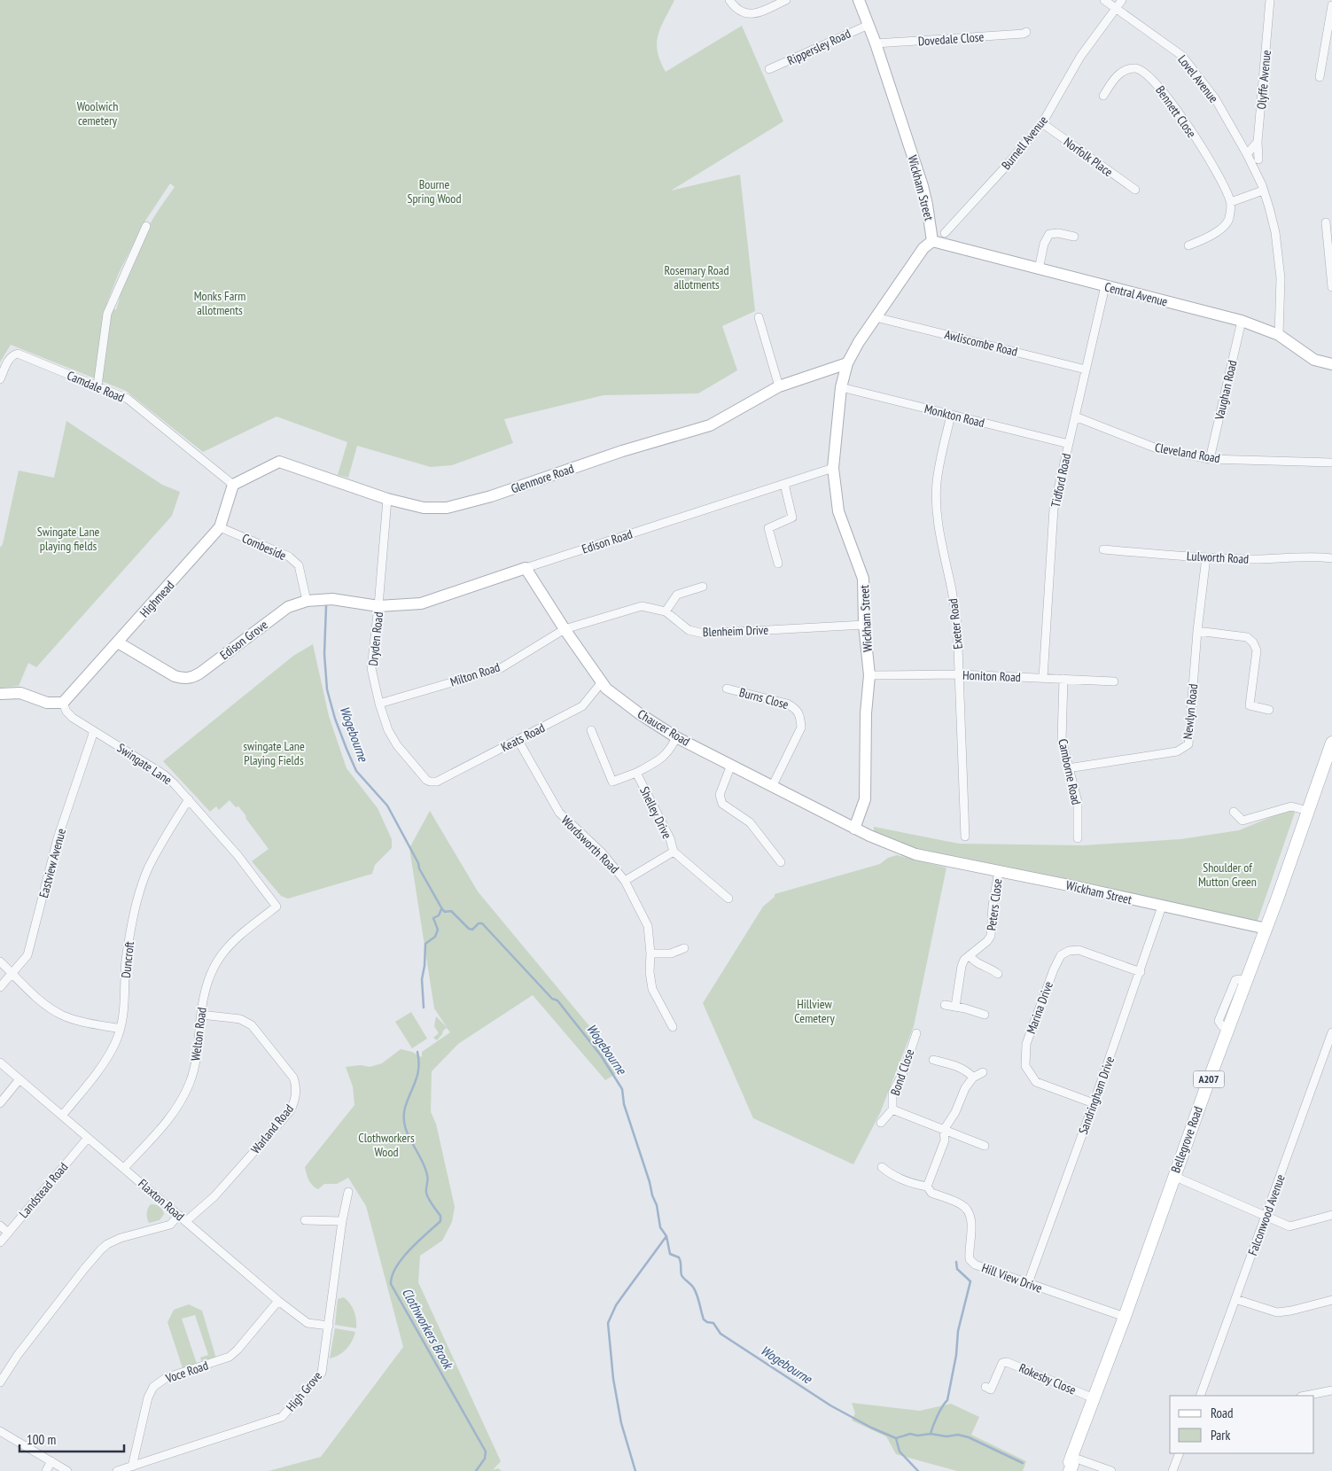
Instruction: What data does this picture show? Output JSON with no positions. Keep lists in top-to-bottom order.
{
  "streets": {
    "main road": ["A207", "Bellegrove Road"],
    "street": [
      "Dovedale Close",
      "Rippersley Road",
      "Lovel Avenue",
      "Olyffe Avenue",
      "Bennett Close",
      "Burnell Avenue",
      "Norfolk Place",
      "Wickham Street",
      "Central Avenue",
      "Awliscombe Road",
      "Camdale Road",
      "Vaughan Road",
      "Monkton Road",
      "Cleveland Road",
      "Glenmore Road",
      "Tidford Road",
      "Edison Road",
      "Combeside",
      "Lulworth Road",
      "Highmead",
      "Exeter Road",
      "Blenheim Drive",
      "Dryden Road",
      "Edison Grove",
      "Milton Road",
      "Honiton Road",
      "Burns Close",
      "Newlyn Road",
      "Chaucer Road",
      "Keats Road",
      "Swingate Lane",
      "Camborne Road",
      "Shelley Drive",
      "Wordsworth Road",
      "Eastview Avenue",
      "Peters Close",
      "Duncroft",
      "Marina Drive",
      "Welton Road",
      "Bond Close",
      "Sandringham Drive",
      "Warland Road",
      "Landstead Road",
      "Flaxton Road",
      "Falconwood Avenue",
      "Hill View Drive",
      "Voce Road",
      "Rokesby Close",
      "High Grove"
    ]
  },
  "crossings": [
    ["Dovedale Close", "Wickham Street"],
    ["Rippersley Road", "Wickham Street"],
    ["Lovel Avenue", "Olyffe Avenue"],
    ["Lovel Avenue", "Burnell Avenue"],
    ["Lovel Avenue", "Central Avenue"],
    ["Burnell Avenue", "Norfolk Place"],
    ["Wickham Street", "Central Avenue"],
    ["Wickham Street", "Awliscombe Road"],
    ["Wickham Street", "Monkton Road"],
    ["Wickham Street", "Glenmore Road"],
    ["Wickham Street", "Edison Road"],
    ["Wickham Street", "Blenheim Drive"],
    ["Wickham Street", "Honiton Road"],
    ["Wickham Street", "Chaucer Road"],
    ["Wickham Street", "Peters Close"],
    ["Wickham Street", "Sandringham Drive"],
    ["Wickham Street", "Bellegrove Road"],
    ["Central Avenue", "Vaughan Road"],
    ["Central Avenue", "Tidford Road"],
    ["Awliscombe Road", "Tidford Road"],
    ["Camdale Road", "Glenmore Road"],
    ["Camdale Road", "Highmead"],
    ["Vaughan Road", "Cleveland Road"],
    ["Monkton Road", "Tidford Road"],
    ["Monkton Road", "Exeter Road"],
    ["Cleveland Road", "Tidford Road"],
    ["Glenmore Road", "Highmead"],
    ["Glenmore Road", "Dryden Road"],
    ["Tidford Road", "Honiton Road"],
    ["Edison Road", "Dryden Road"],
    ["Edison Road", "Edison Grove"],
    ["Edison Road", "Chaucer Road"],
    ["Combeside", "Highmead"],
    ["Combeside", "Edison Grove"],
    ["Lulworth Road", "Newlyn Road"],
    ["Highmead", "Edison Grove"],
    ["Highmead", "Swingate Lane"],
    ["Exeter Road", "Honiton Road"],
    ["Blenheim Drive", "Milton Road"],
    ["Blenheim Drive", "Chaucer Road"],
    ["Dryden Road", "Edison Grove"],
    ["Dryden Road", "Milton Road"],
    ["Dryden Road", "Keats Road"],
    ["Milton Road", "Chaucer Road"],
    ["Honiton Road", "Camborne Road"],
    ["Burns Close", "Chaucer Road"],
    ["Newlyn Road", "Camborne Road"],
    ["Chaucer Road", "Keats Road"],
    ["Chaucer Road", "Shelley Drive"],
    ["Keats Road", "Wordsworth Road"],
    ["Swingate Lane", "Eastview Avenue"],
    ["Swingate Lane", "Duncroft"],
    ["Swingate Lane", "Welton Road"],
    ["Shelley Drive", "Wordsworth Road"],
    ["Duncroft", "Flaxton Road"],
    ["Marina Drive", "Sandringham Drive"],
    ["Welton Road", "Warland Road"],
    ["Welton Road", "Flaxton Road"],
    ["Sandringham Drive", "Hill View Drive"],
    ["Warland Road", "Flaxton Road"],
    ["Bellegrove Road", "Hill View Drive"],
    ["Bellegrove Road", "Rokesby Close"],
    ["Landstead Road", "Flaxton Road"],
    ["Flaxton Road", "Voce Road"],
    ["Flaxton Road", "High Grove"],
    ["Voce Road", "High Grove"]
  ],
  "water": ["Wogebourne", "Clothworkers Brook"],
  "parks": [
    "Woolwich cemetery",
    "Bourne Spring Wood",
    "Rosemary Road allotments",
    "Monks Farm allotments",
    "Swingate Lane playing fields",
    "swingate Lane Playing Fields",
    "Shoulder of Mutton Green",
    "Hillview Cemetery",
    "Clothworkers Wood"
  ],
  "legend": ["Road", "Park"],
  "scale_bar": "100 m"
}
